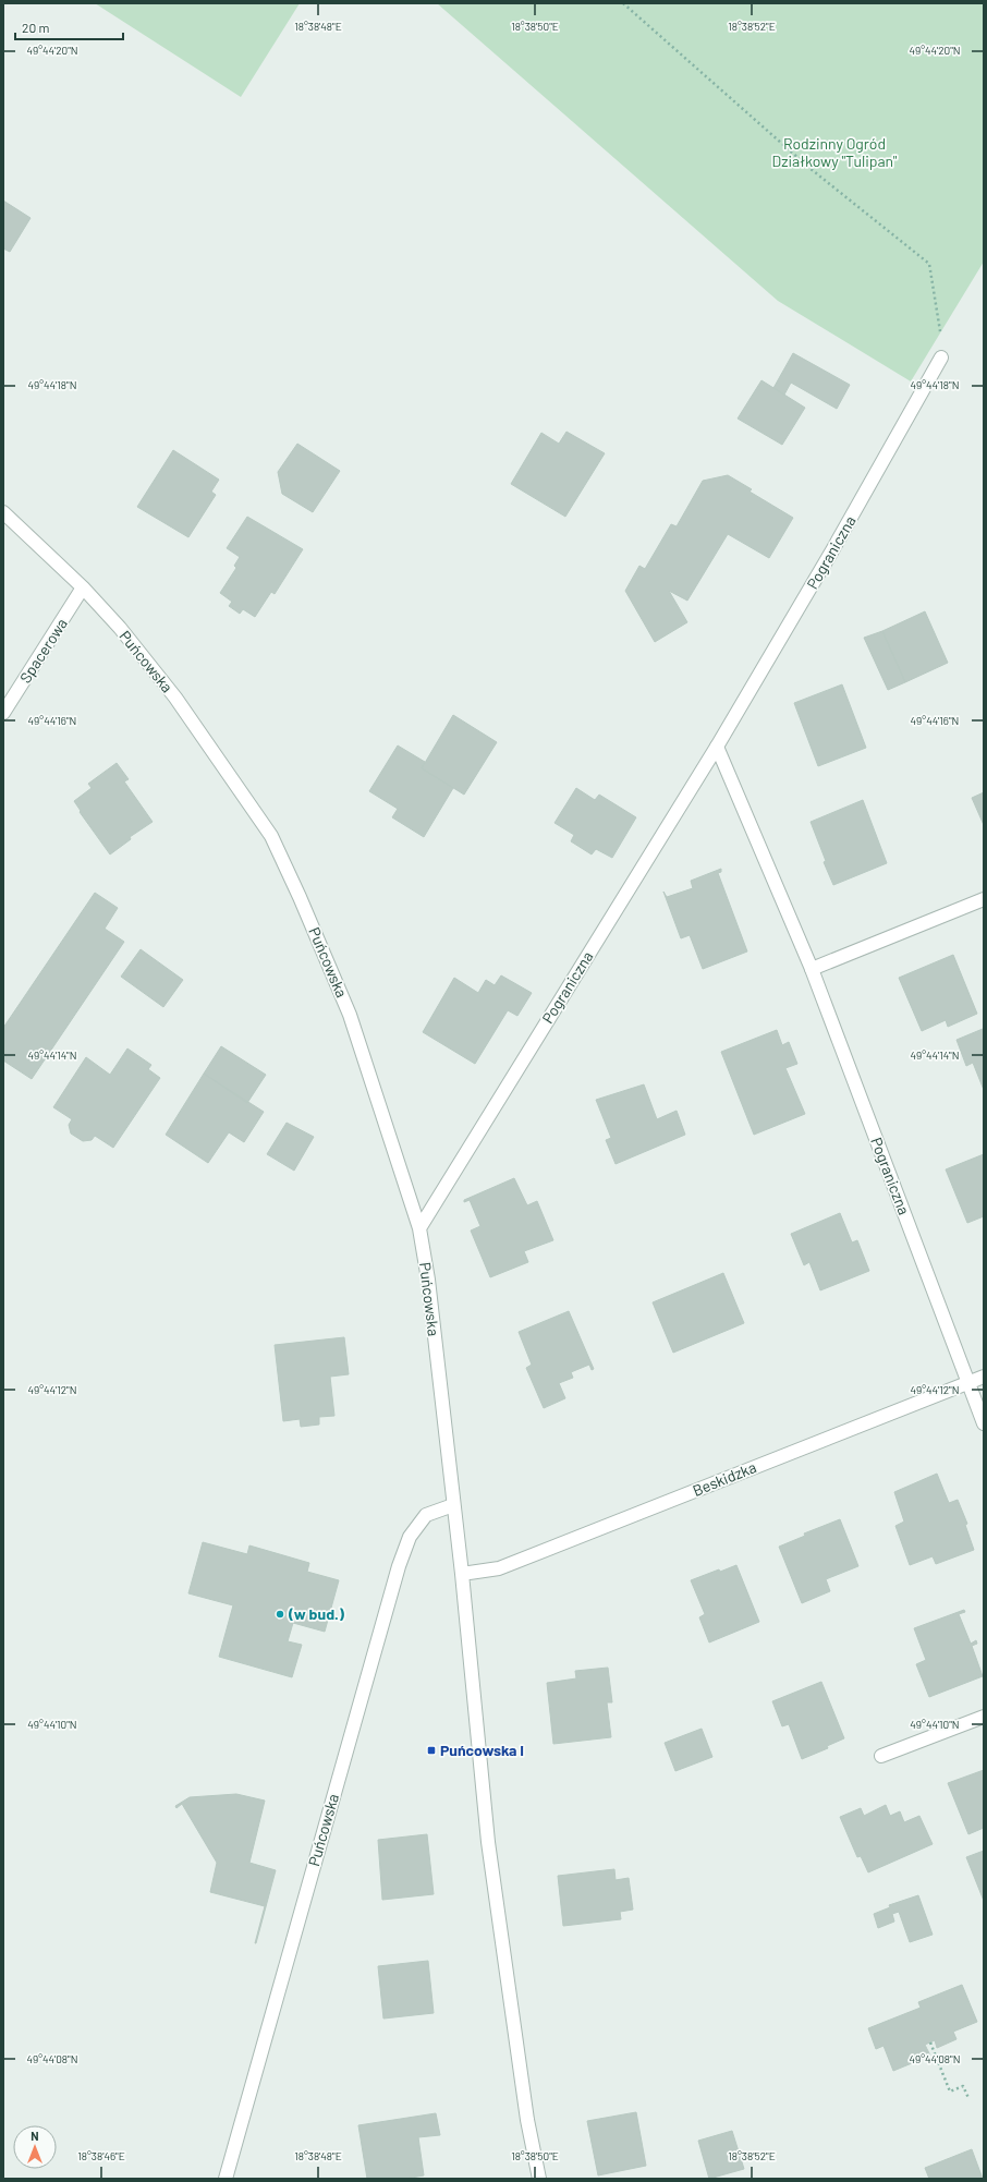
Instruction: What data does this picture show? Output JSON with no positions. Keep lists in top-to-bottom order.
{
  "streets": {
    "street": [
      "Pograniczna",
      "Spacerowa",
      "Puńcowska",
      "Beskidzka"
    ]
  },
  "crossings": [
    ["Pograniczna", "Puńcowska"],
    ["Pograniczna", "Beskidzka"],
    ["Spacerowa", "Puńcowska"],
    ["Puńcowska", "Beskidzka"]
  ],
  "parks": ["Rodzinny Ogród Działkowy \"Tulipan\""],
  "places": {
    "other": ["(w bud.)"],
    "transit": ["Puńcowska I"]
  },
  "scale_bar": "20 m",
  "north": "top",
  "coordinates": [
    "18°38'48\"E",
    "18°38'50\"E",
    "18°38'52\"E",
    "49°44'20\"N",
    "49°44'18\"N",
    "49°44'16\"N",
    "49°44'14\"N",
    "49°44'12\"N",
    "49°44'10\"N",
    "49°44'08\"N",
    "18°38'46\"E"
  ]
}
